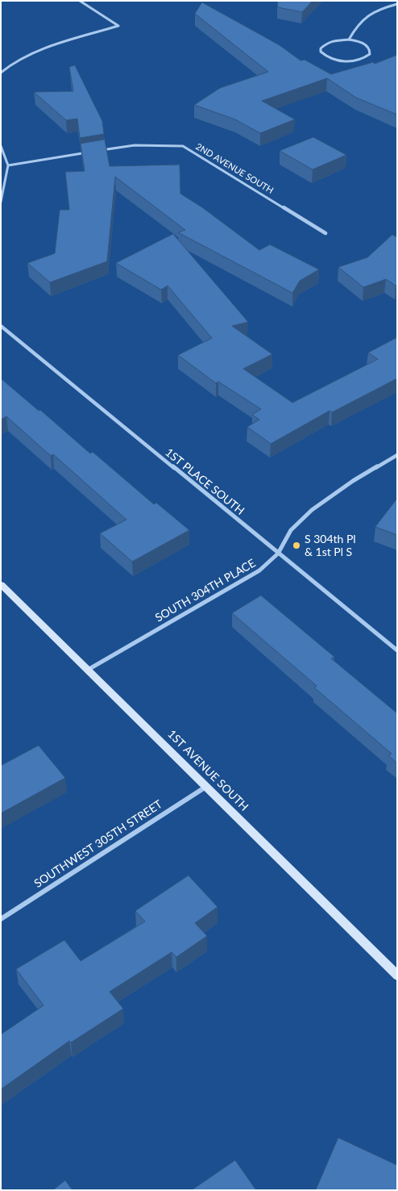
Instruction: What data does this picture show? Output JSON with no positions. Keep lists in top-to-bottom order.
{
  "streets": {
    "main road": ["1ST AVENUE SOUTH"],
    "street": [
      "2ND AVENUE SOUTH",
      "1ST PLACE SOUTH",
      "SOUTH 304TH PLACE",
      "SOUTHWEST 305TH STREET"
    ]
  },
  "crossings": [
    ["1ST PLACE SOUTH", "SOUTH 304TH PLACE"],
    ["SOUTH 304TH PLACE", "1ST AVENUE SOUTH"],
    ["1ST AVENUE SOUTH", "SOUTHWEST 305TH STREET"]
  ],
  "places": ["S 304th Pl & 1st Pl S"]
}
